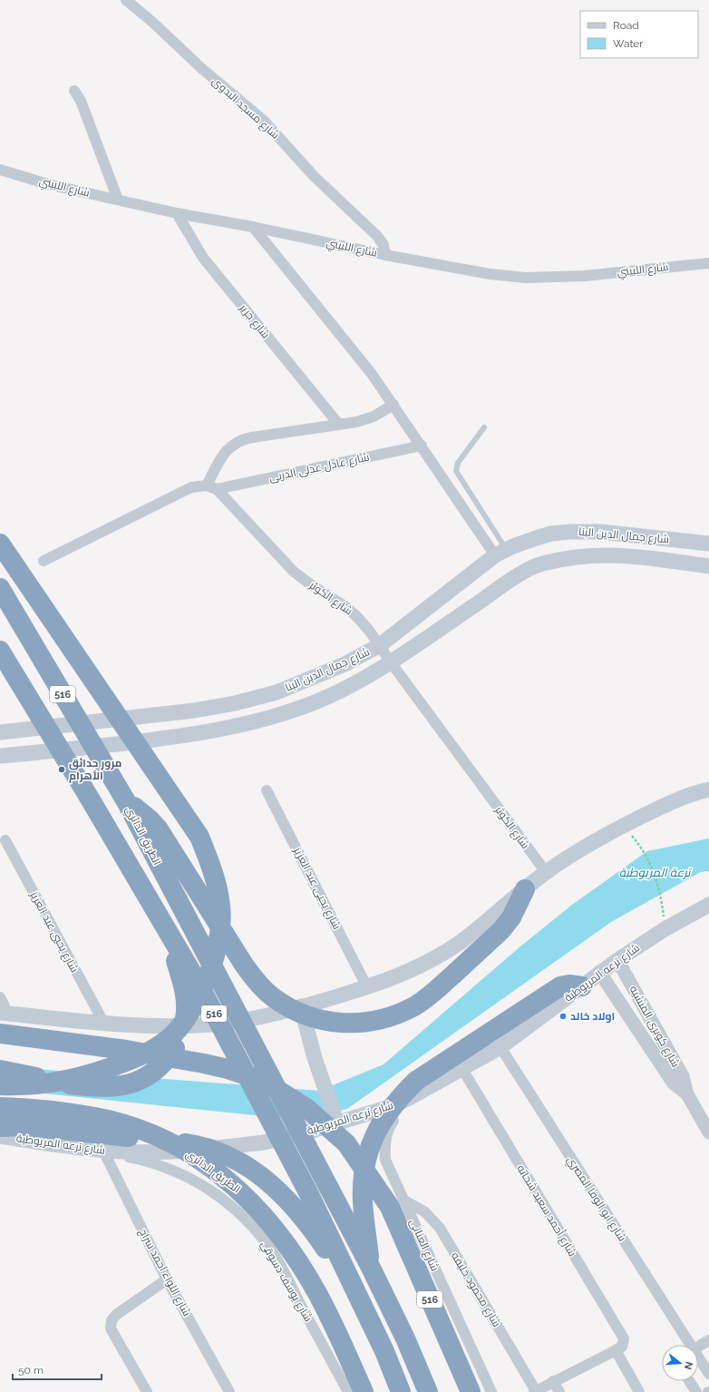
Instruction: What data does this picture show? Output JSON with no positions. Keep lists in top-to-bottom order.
{
  "streets": {
    "highway": ["516", "الطريق الدائري"],
    "main road": ["شارع جمال الدين البنا", "شارع ترعه المريوطية"],
    "street": [
      "شارع مسجد البدوى",
      "شارع اللبيني",
      "شارع جرير",
      "شارع عادل عدلى الدربى",
      "شارع الكوثر",
      "شارع يحيى عبد العزيز",
      "شارع يحيي عبد العزيز",
      "شارع كوبرى المنشيه",
      "شارع ابو الوفا المصري",
      "شارع أحمد سعيد شحاته",
      "شارع العنانى",
      "شارع اللواء احمد سراج",
      "شارع يوسف دسوقي",
      "شارع محمود خليفه"
    ]
  },
  "crossings": [
    ["شارع مسجد البدوى", "شارع اللبيني"],
    ["شارع اللبيني", "شارع جرير"],
    ["شارع عادل عدلى الدربى", "شارع الكوثر"],
    ["شارع جمال الدين البنا", "شارع الكوثر"],
    ["شارع ترعه المريوطية", "شارع كوبرى المنشيه"],
    ["شارع ترعه المريوطية", "شارع ابو الوفا المصري"],
    ["شارع ترعه المريوطية", "شارع أحمد سعيد شحاته"],
    ["شارع ترعه المريوطية", "شارع العنانى"],
    ["شارع ترعه المريوطية", "شارع اللواء احمد سراج"],
    ["شارع ترعه المريوطية", "شارع يوسف دسوقي"],
    ["شارع العنانى", "شارع محمود خليفه"],
    ["شارع اللواء احمد سراج", "شارع يوسف دسوقي"]
  ],
  "water": ["ترعة المريوطية"],
  "places": ["مرور حدائق الأهرام", "اولاد خالد"],
  "legend": ["Road", "Water"],
  "scale_bar": "50 m",
  "north": "right"
}
